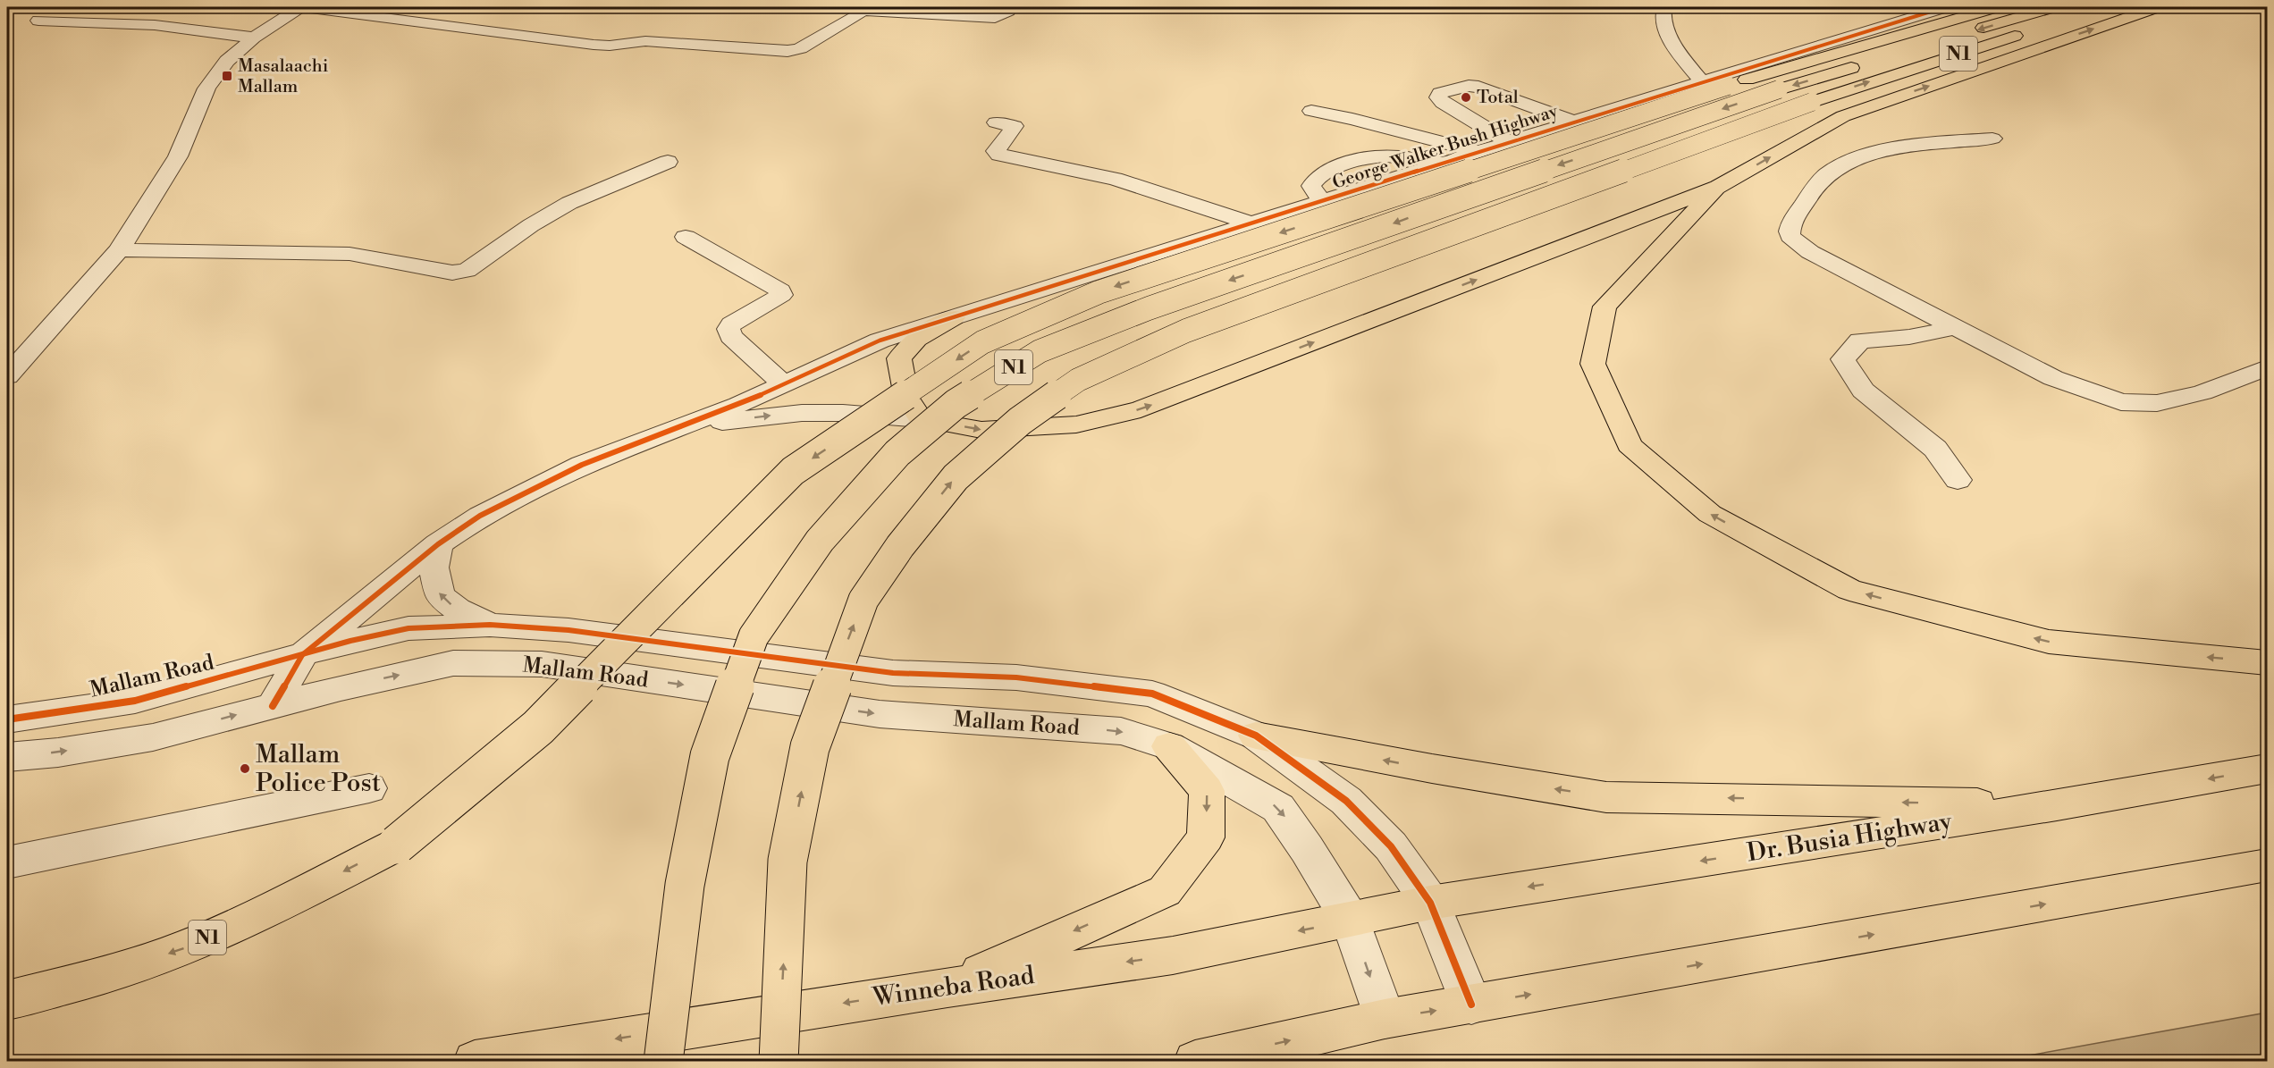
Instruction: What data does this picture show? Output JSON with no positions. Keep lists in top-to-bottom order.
{
  "streets": {
    "highway": ["N1", "Dr. Busia Highway", "Winneba Road"],
    "street": ["George Walker Bush Highway", "Mallam Road"]
  },
  "crossings": [
    ["Mallam Road", "Winneba Road"],
    ["Dr. Busia Highway", "Winneba Road"]
  ],
  "places": {
    "transit": ["Masalaachi Mallam"],
    "other": ["Total", "Mallam Police Post"]
  }
}
